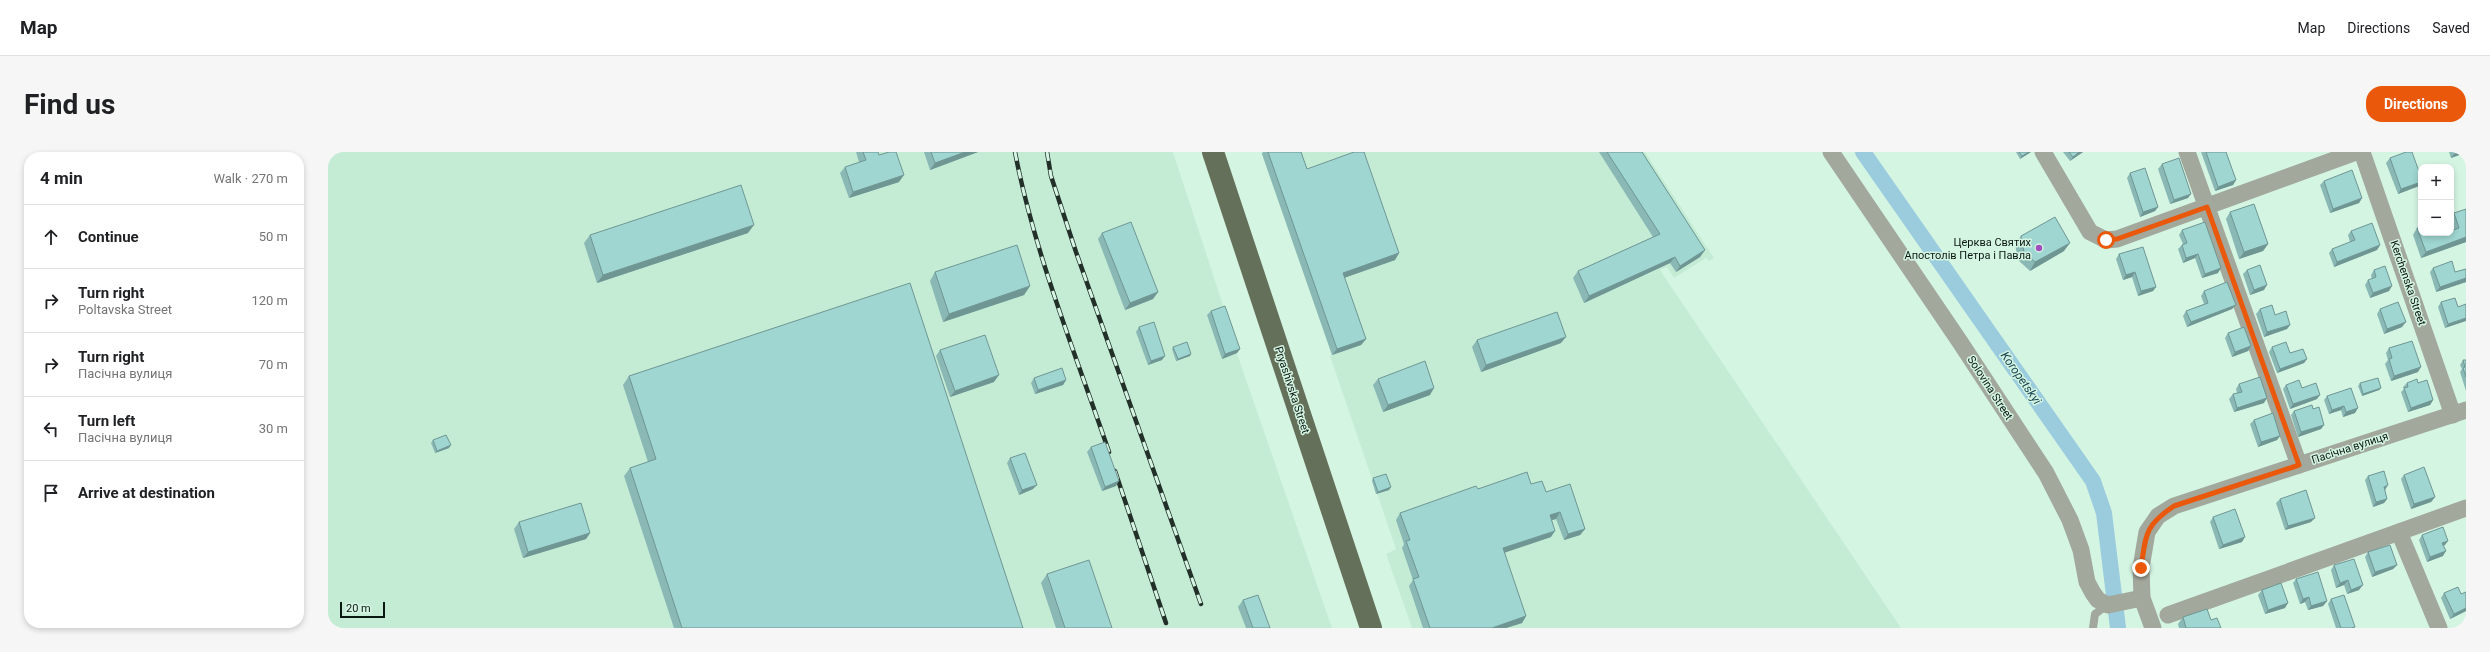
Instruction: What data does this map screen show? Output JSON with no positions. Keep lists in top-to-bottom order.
{
  "streets": {
    "main road": ["Pryashivska Street"],
    "street": ["Kerchenska Street", "Solovina Street", "Пасічна вулиця"]
  },
  "crossings": [
    ["Kerchenska Street", "Пасічна вулиця"]
  ],
  "water": ["Koropetskyi"],
  "places": ["Церква Святих Апостолів Петра і Павла"],
  "scale_bar": "20 m",
  "page": {
    "header": "Map",
    "nav": ["Map", "Directions", "Saved"],
    "buttons": "Directions",
    "title": "Find us",
    "heading": ["4 min", "Walk · 270 m"],
    "map_buttons": ["+", "−"],
    "list": [
      ["Continue", "50 m"],
      ["Turn right", "Poltavska Street", "120 m"],
      ["Turn right", "Пасічна вулиця", "70 m"],
      ["Turn left", "Пасічна вулиця", "30 m"],
      "Arrive at destination"
    ],
    "scale": "20 m"
  }
}
